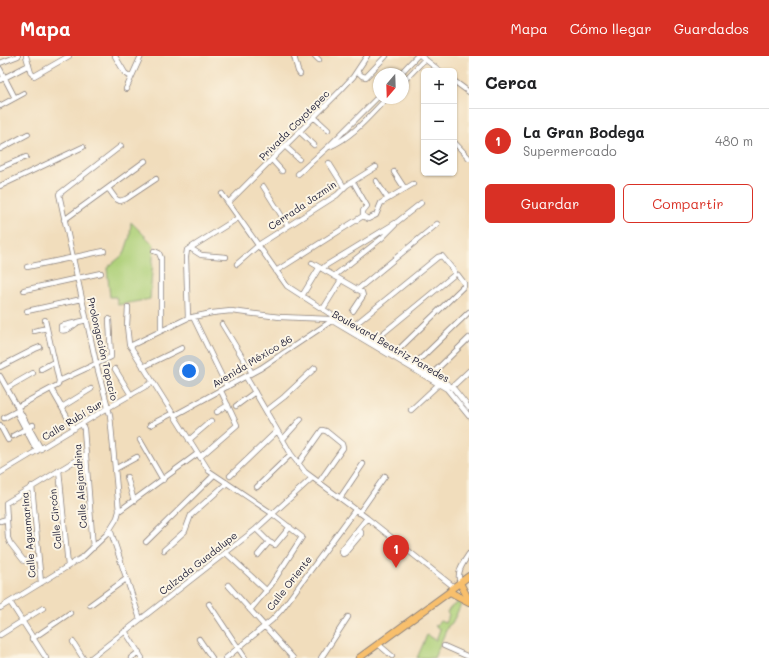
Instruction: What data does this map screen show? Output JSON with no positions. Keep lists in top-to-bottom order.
{
  "streets": {
    "street": [
      "Privada Coyotepec",
      "Cerrada Jazmín",
      "Boulevard Beatriz Paredes",
      "Prolongación Topacio",
      "Avenida México 86",
      "Calle Rubí Sur",
      "Calle Alejandrina",
      "Calle Circón",
      "Calle Aguamarina",
      "Calzada Guadalupe",
      "Calle Oriente"
    ]
  },
  "crossings": [
    ["Privada Coyotepec", "Boulevard Beatriz Paredes"],
    ["Cerrada Jazmín", "Boulevard Beatriz Paredes"],
    ["Boulevard Beatriz Paredes", "Avenida México 86"],
    ["Prolongación Topacio", "Calle Rubí Sur"],
    ["Calle Rubí Sur", "Calle Alejandrina"]
  ],
  "north": "bottom",
  "page": {
    "header": "Mapa",
    "nav": ["Mapa", "Cómo llegar", "Guardados"],
    "heading": "Cerca",
    "map_buttons": ["+", "−"],
    "list": [
      {
        "mark": "1",
        "name": "La Gran Bodega",
        "note": "Supermercado",
        "value": "480 m"
      }
    ],
    "buttons": ["Guardar", "Compartir"],
    "pins": "1"
  }
}
